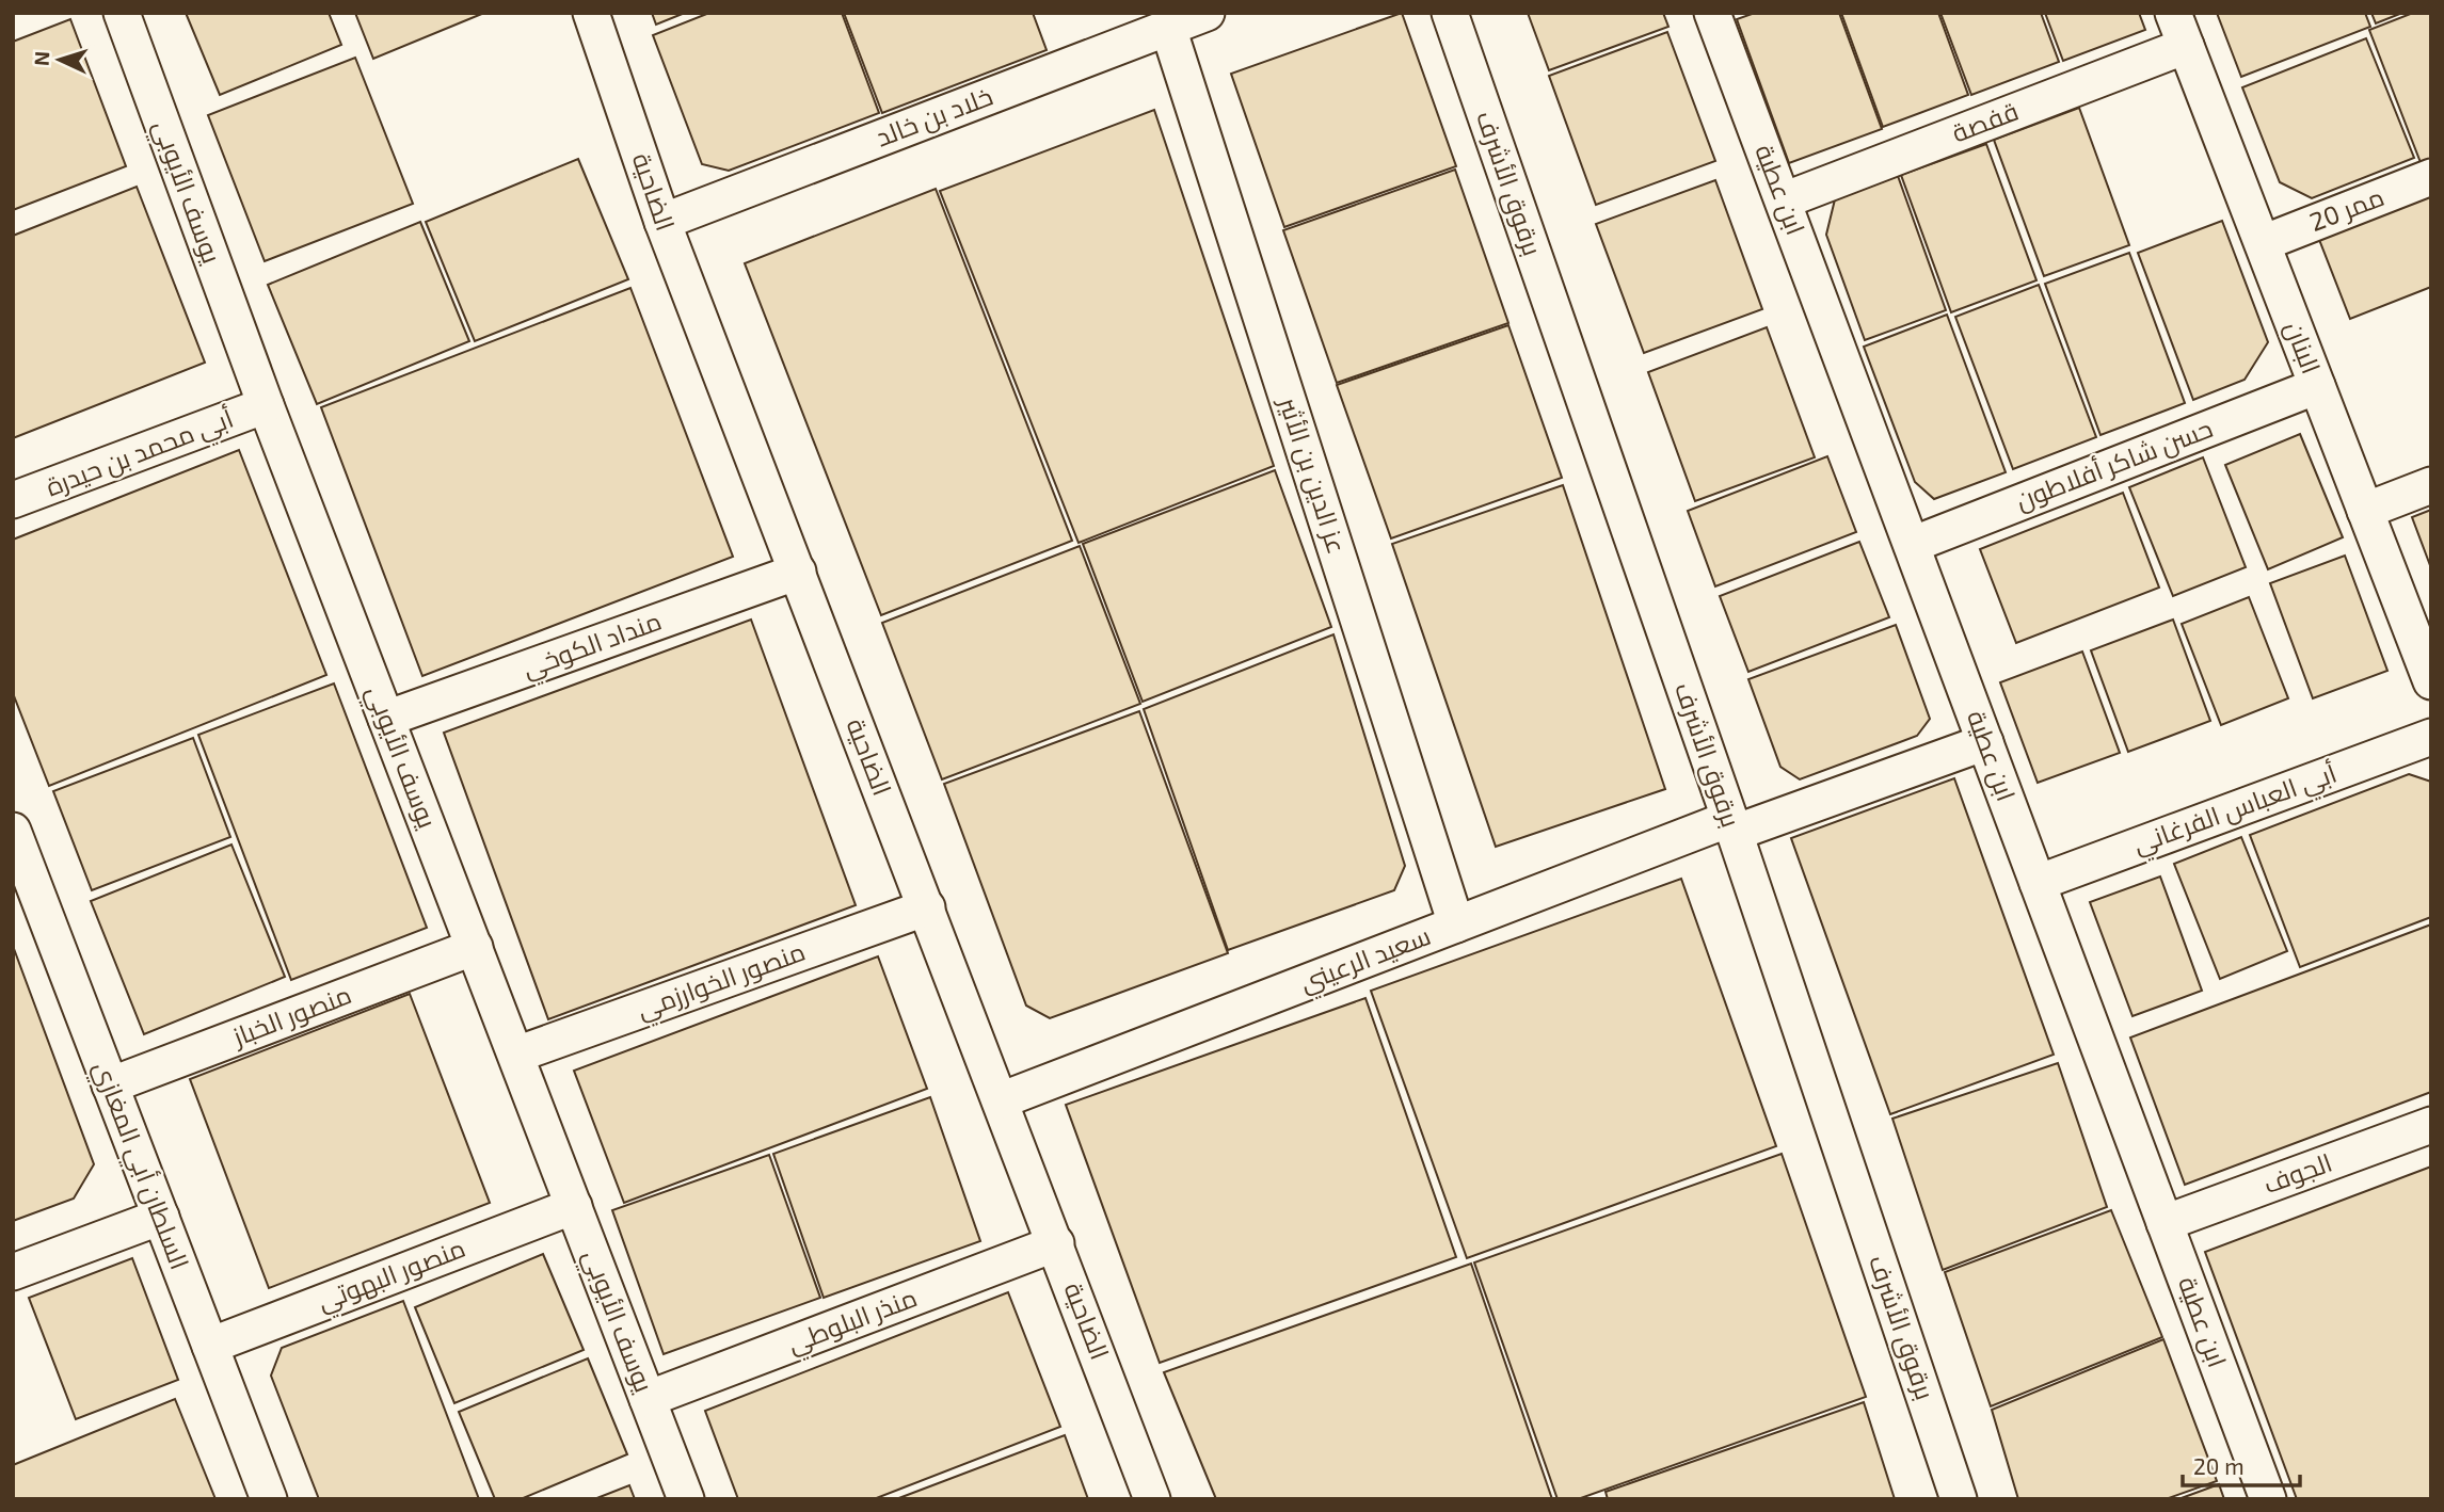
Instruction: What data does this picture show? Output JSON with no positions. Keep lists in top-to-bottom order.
{
  "streets": {
    "street": [
      "خلاد بن خالد",
      "قفصة",
      "برقوق الأشرف",
      "ابن عطية",
      "يوسف الأيوبي",
      "الضاحية",
      "ممر 20",
      "البنان",
      "أبي محمد بن حيدرة",
      "حسن شاكر أفلاطون",
      "عز الدين بن الأثير",
      "منداد الكوخي",
      "أبي العباس الفرغاني",
      "سعيد الرعيني",
      "منصور الخوارزمي",
      "منصور الخباز",
      "السلطان أبي المغازي",
      "الجوف",
      "منصور البهوتي",
      "منذر البلوطي"
    ]
  },
  "crossings": [
    ["خلاد بن خالد", "الضاحية"],
    ["خلاد بن خالد", "عز الدين بن الأثير"],
    ["قفصة", "ابن عطية"],
    ["قفصة", "البنان"],
    ["برقوق الأشرف", "سعيد الرعيني"],
    ["ابن عطية", "حسن شاكر أفلاطون"],
    ["ابن عطية", "أبي العباس الفرغاني"],
    ["ابن عطية", "سعيد الرعيني"],
    ["ابن عطية", "الجوف"],
    ["يوسف الأيوبي", "أبي محمد بن حيدرة"],
    ["يوسف الأيوبي", "منداد الكوخي"],
    ["يوسف الأيوبي", "منصور الخوارزمي"],
    ["يوسف الأيوبي", "منصور الخباز"],
    ["يوسف الأيوبي", "منصور البهوتي"],
    ["يوسف الأيوبي", "منذر البلوطي"],
    ["الضاحية", "منداد الكوخي"],
    ["الضاحية", "سعيد الرعيني"],
    ["الضاحية", "منصور الخوارزمي"],
    ["الضاحية", "منذر البلوطي"],
    ["ممر 20", "البنان"],
    ["البنان", "حسن شاكر أفلاطون"],
    ["عز الدين بن الأثير", "سعيد الرعيني"],
    ["منصور الخباز", "السلطان أبي المغازي"],
    ["السلطان أبي المغازي", "منصور البهوتي"]
  ],
  "scale_bar": "20 m",
  "north": "left"
}
